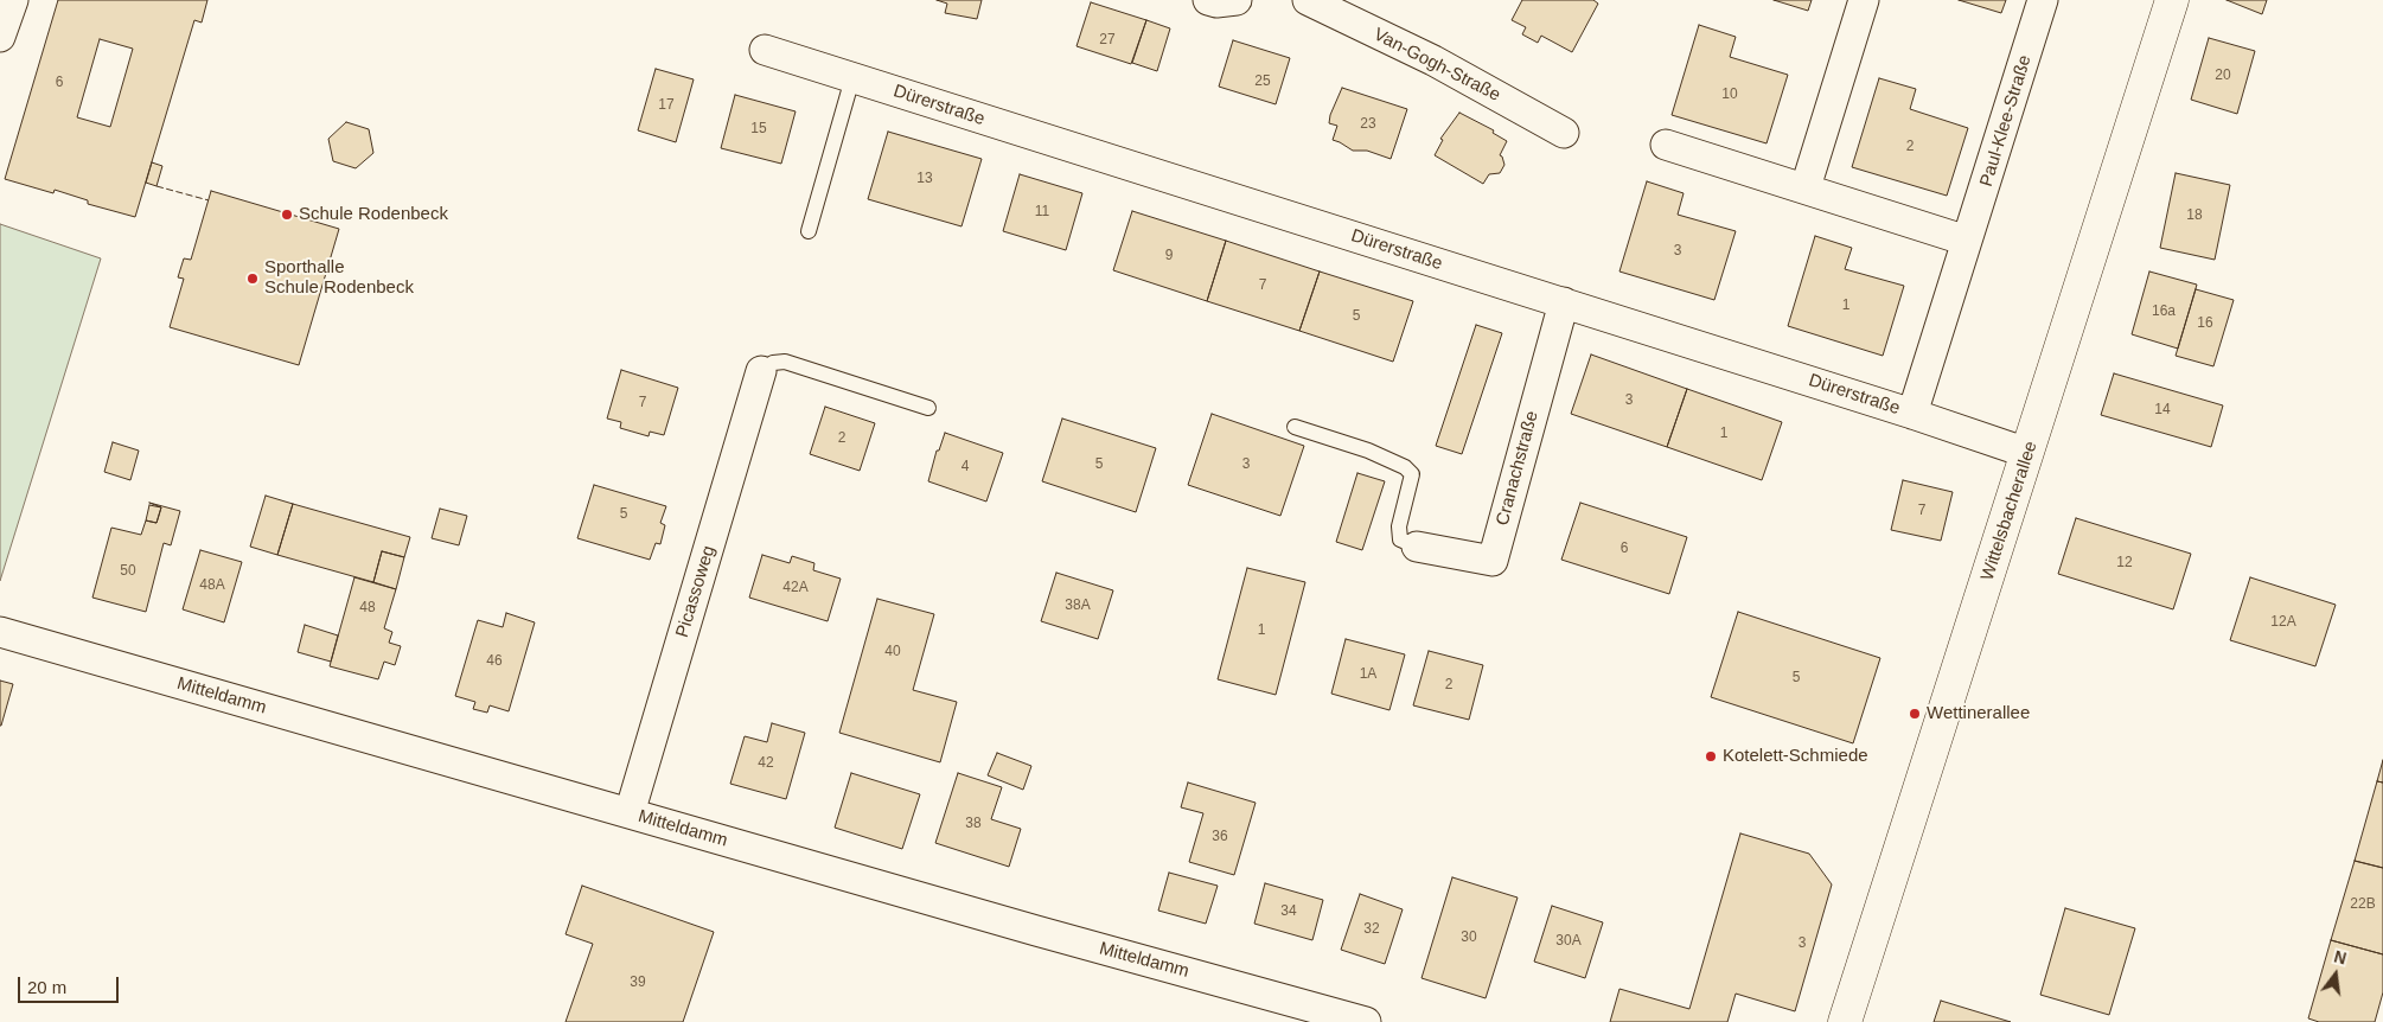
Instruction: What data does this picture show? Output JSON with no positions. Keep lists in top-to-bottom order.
{
  "streets": {
    "street": [
      "Van-Gogh-Straße",
      "Dürerstraße",
      "Paul-Klee-Straße",
      "Cranachstraße",
      "Wittelsbacherallee",
      "Picassoweg",
      "Mitteldamm"
    ]
  },
  "crossings": [
    ["Dürerstraße", "Paul-Klee-Straße"],
    ["Dürerstraße", "Cranachstraße"],
    ["Dürerstraße", "Wittelsbacherallee"],
    ["Picassoweg", "Mitteldamm"]
  ],
  "places": [
    "Schule Rodenbeck",
    "Sporthalle Schule Rodenbeck",
    "Wettinerallee",
    "Kotelett-Schmiede"
  ],
  "house_numbers": [
    "27",
    "20",
    "25",
    "6",
    "10",
    "17",
    "23",
    "15",
    "2",
    "13",
    "11",
    "18",
    "3",
    "9",
    "7",
    "1",
    "16a",
    "5",
    "16",
    "3",
    "7",
    "14",
    "1",
    "2",
    "5",
    "3",
    "4",
    "7",
    "5",
    "6",
    "12",
    "50",
    "48A",
    "42A",
    "38A",
    "48",
    "12A",
    "1",
    "40",
    "46",
    "1A",
    "5",
    "2",
    "42",
    "38",
    "36",
    "22B",
    "34",
    "32",
    "30",
    "30A",
    "3",
    "39"
  ],
  "scale_bar": "20 m",
  "north": "top"
}
